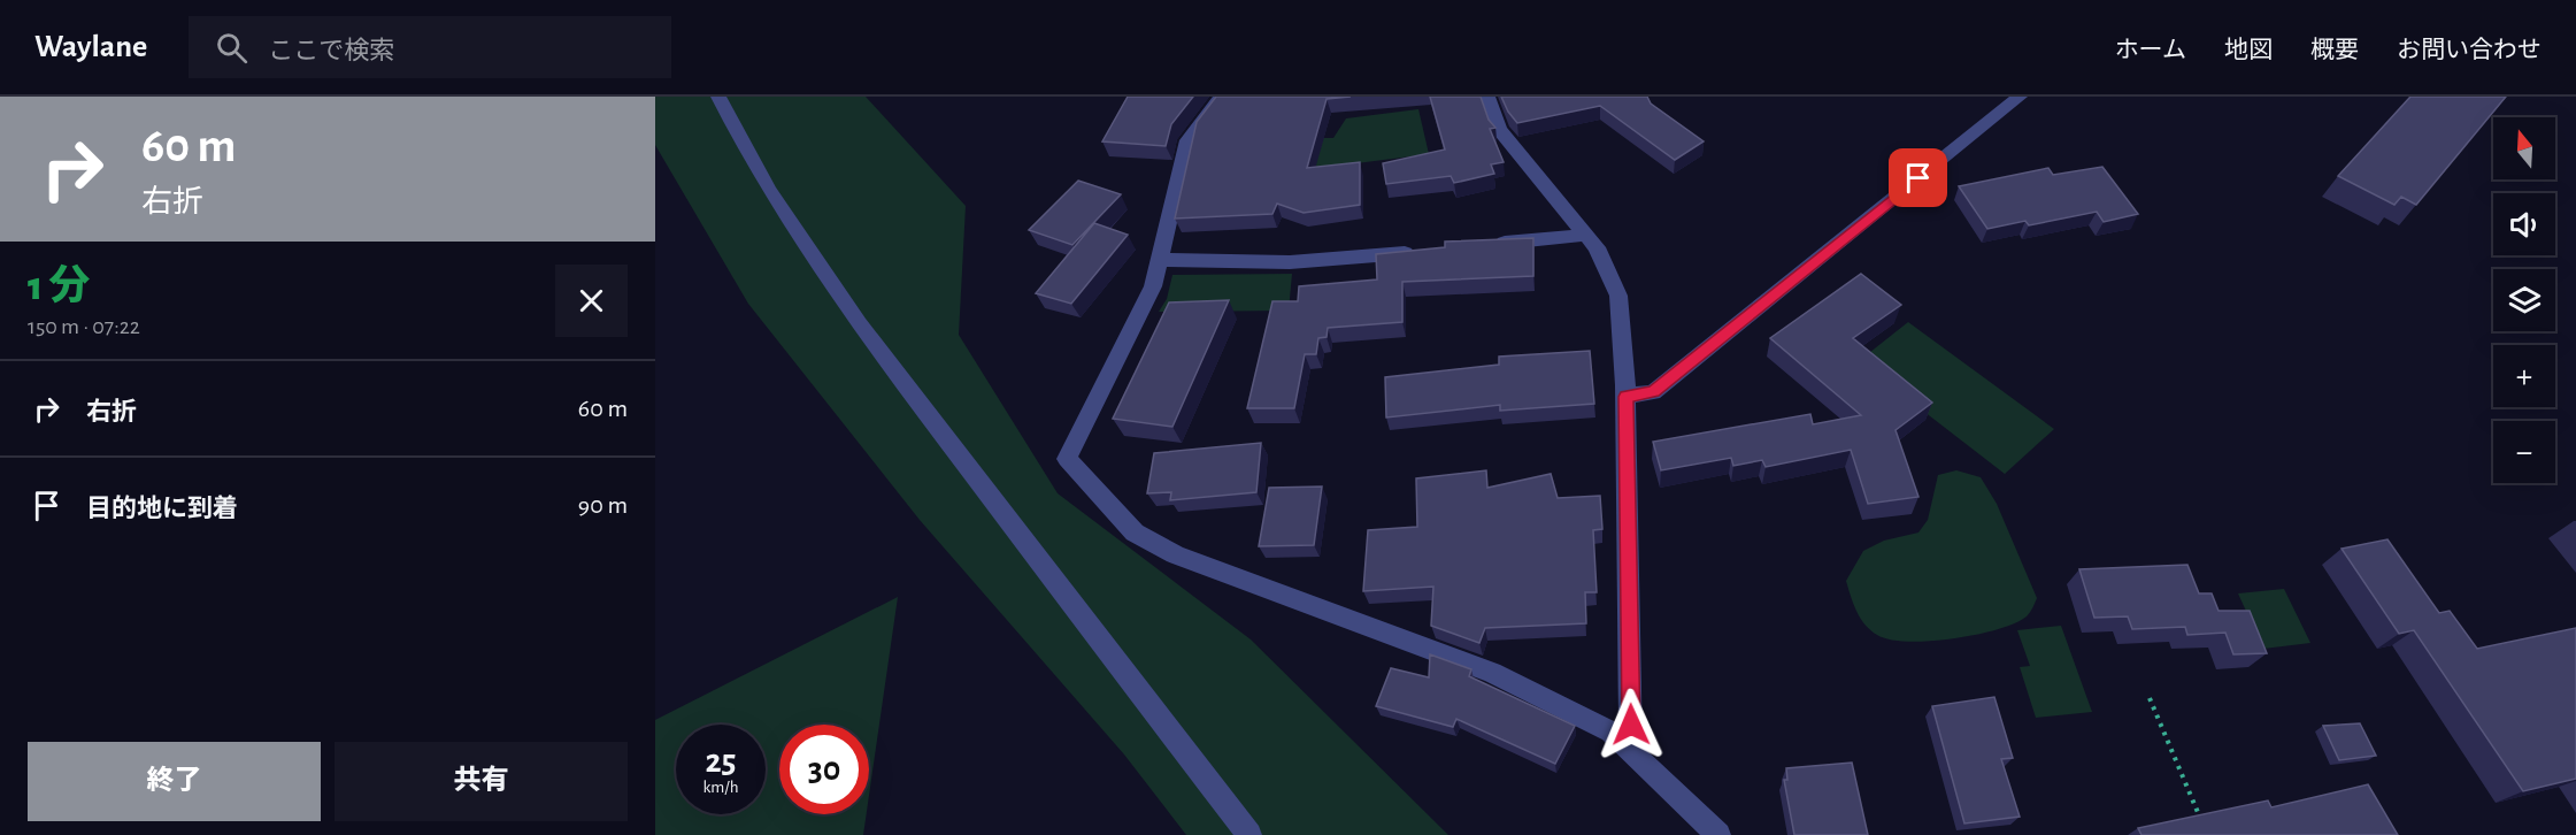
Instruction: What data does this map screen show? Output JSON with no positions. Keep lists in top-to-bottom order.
{
  "north": "top",
  "page": {
    "header": "Waylane",
    "search": "ここで検索",
    "nav": [
      "ホーム",
      "地図",
      "概要",
      "お問い合わせ"
    ],
    "turn": ["60 m", "右折"],
    "map_buttons": ["+", "−"],
    "heading": ["1 分", "150 m · 07:22"],
    "list": [
      {
        "name": "右折",
        "value": "60 m"
      },
      {
        "name": "目的地に到着",
        "value": "90 m"
      }
    ],
    "speed": "25 km/h",
    "limit": "30",
    "buttons": ["終了", "共有"]
  }
}
